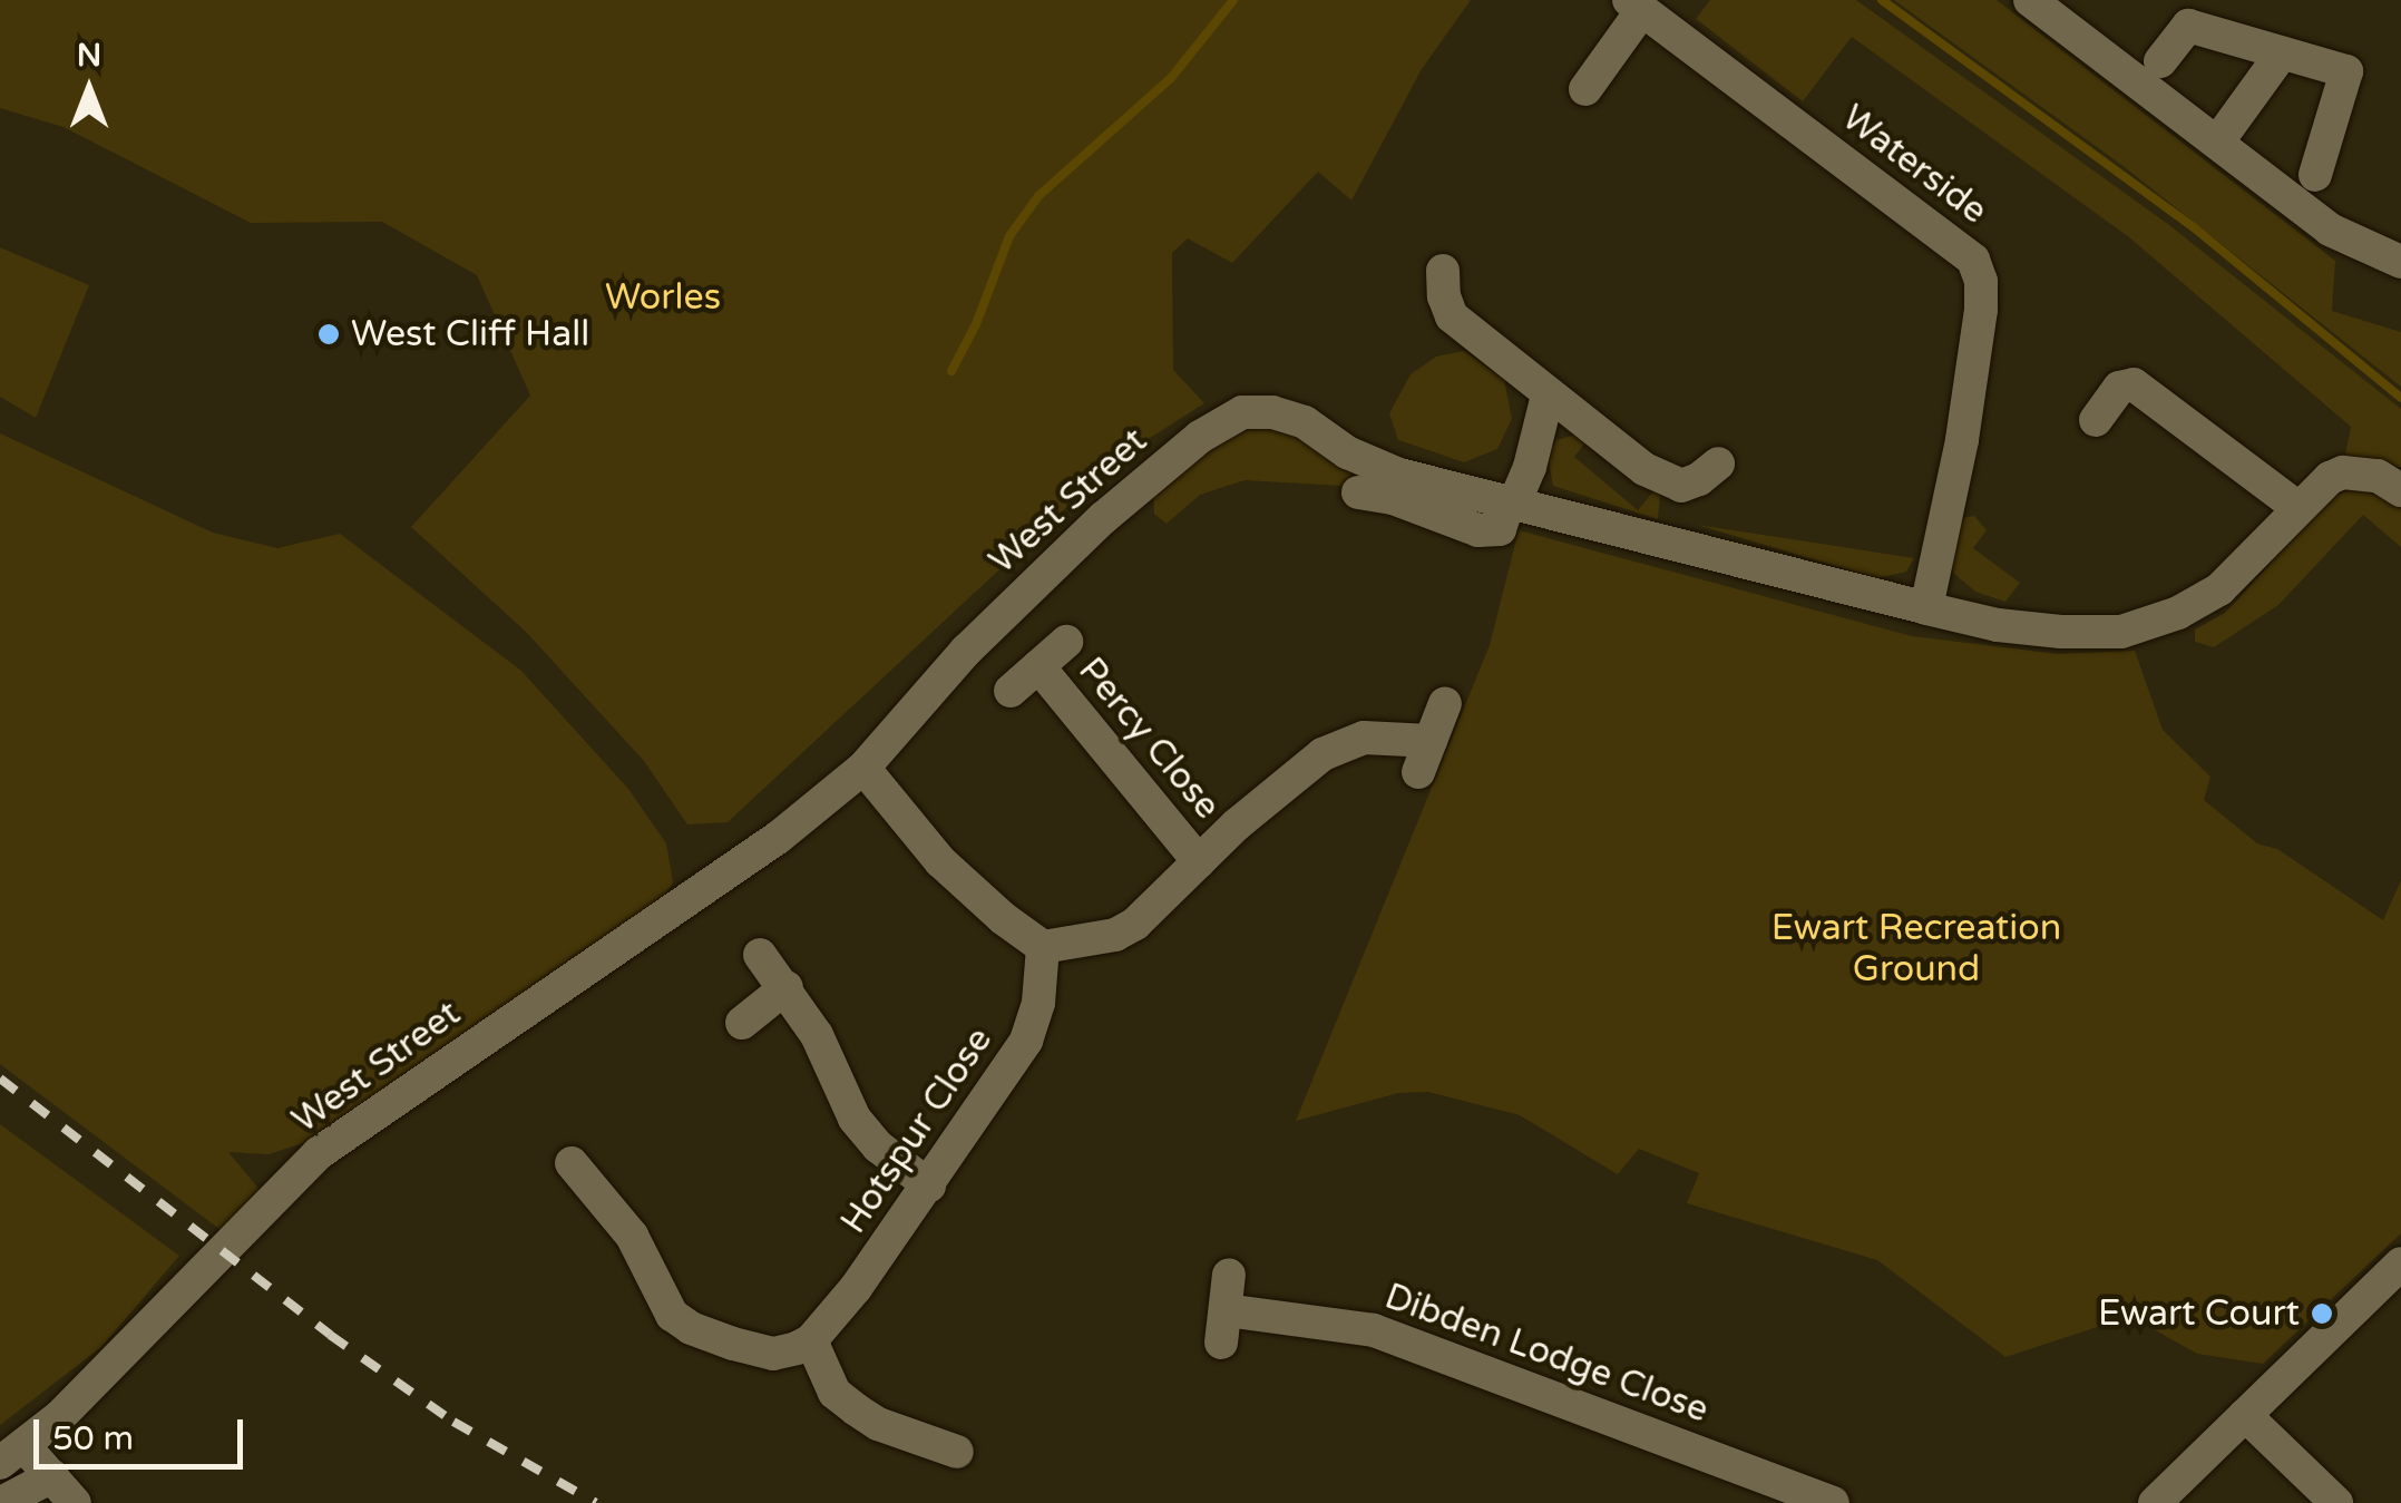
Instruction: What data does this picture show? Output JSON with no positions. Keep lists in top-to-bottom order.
{
  "streets": {
    "street": [
      "Waterside",
      "West Street",
      "Percy Close",
      "Hotspur Close",
      "Dibden Lodge Close"
    ]
  },
  "crossings": [
    ["Waterside", "West Street"]
  ],
  "parks": ["Worles", "Ewart Recreation Ground"],
  "places": ["West Cliff Hall", "Ewart Court"],
  "scale_bar": "50 m",
  "north": "top"
}
